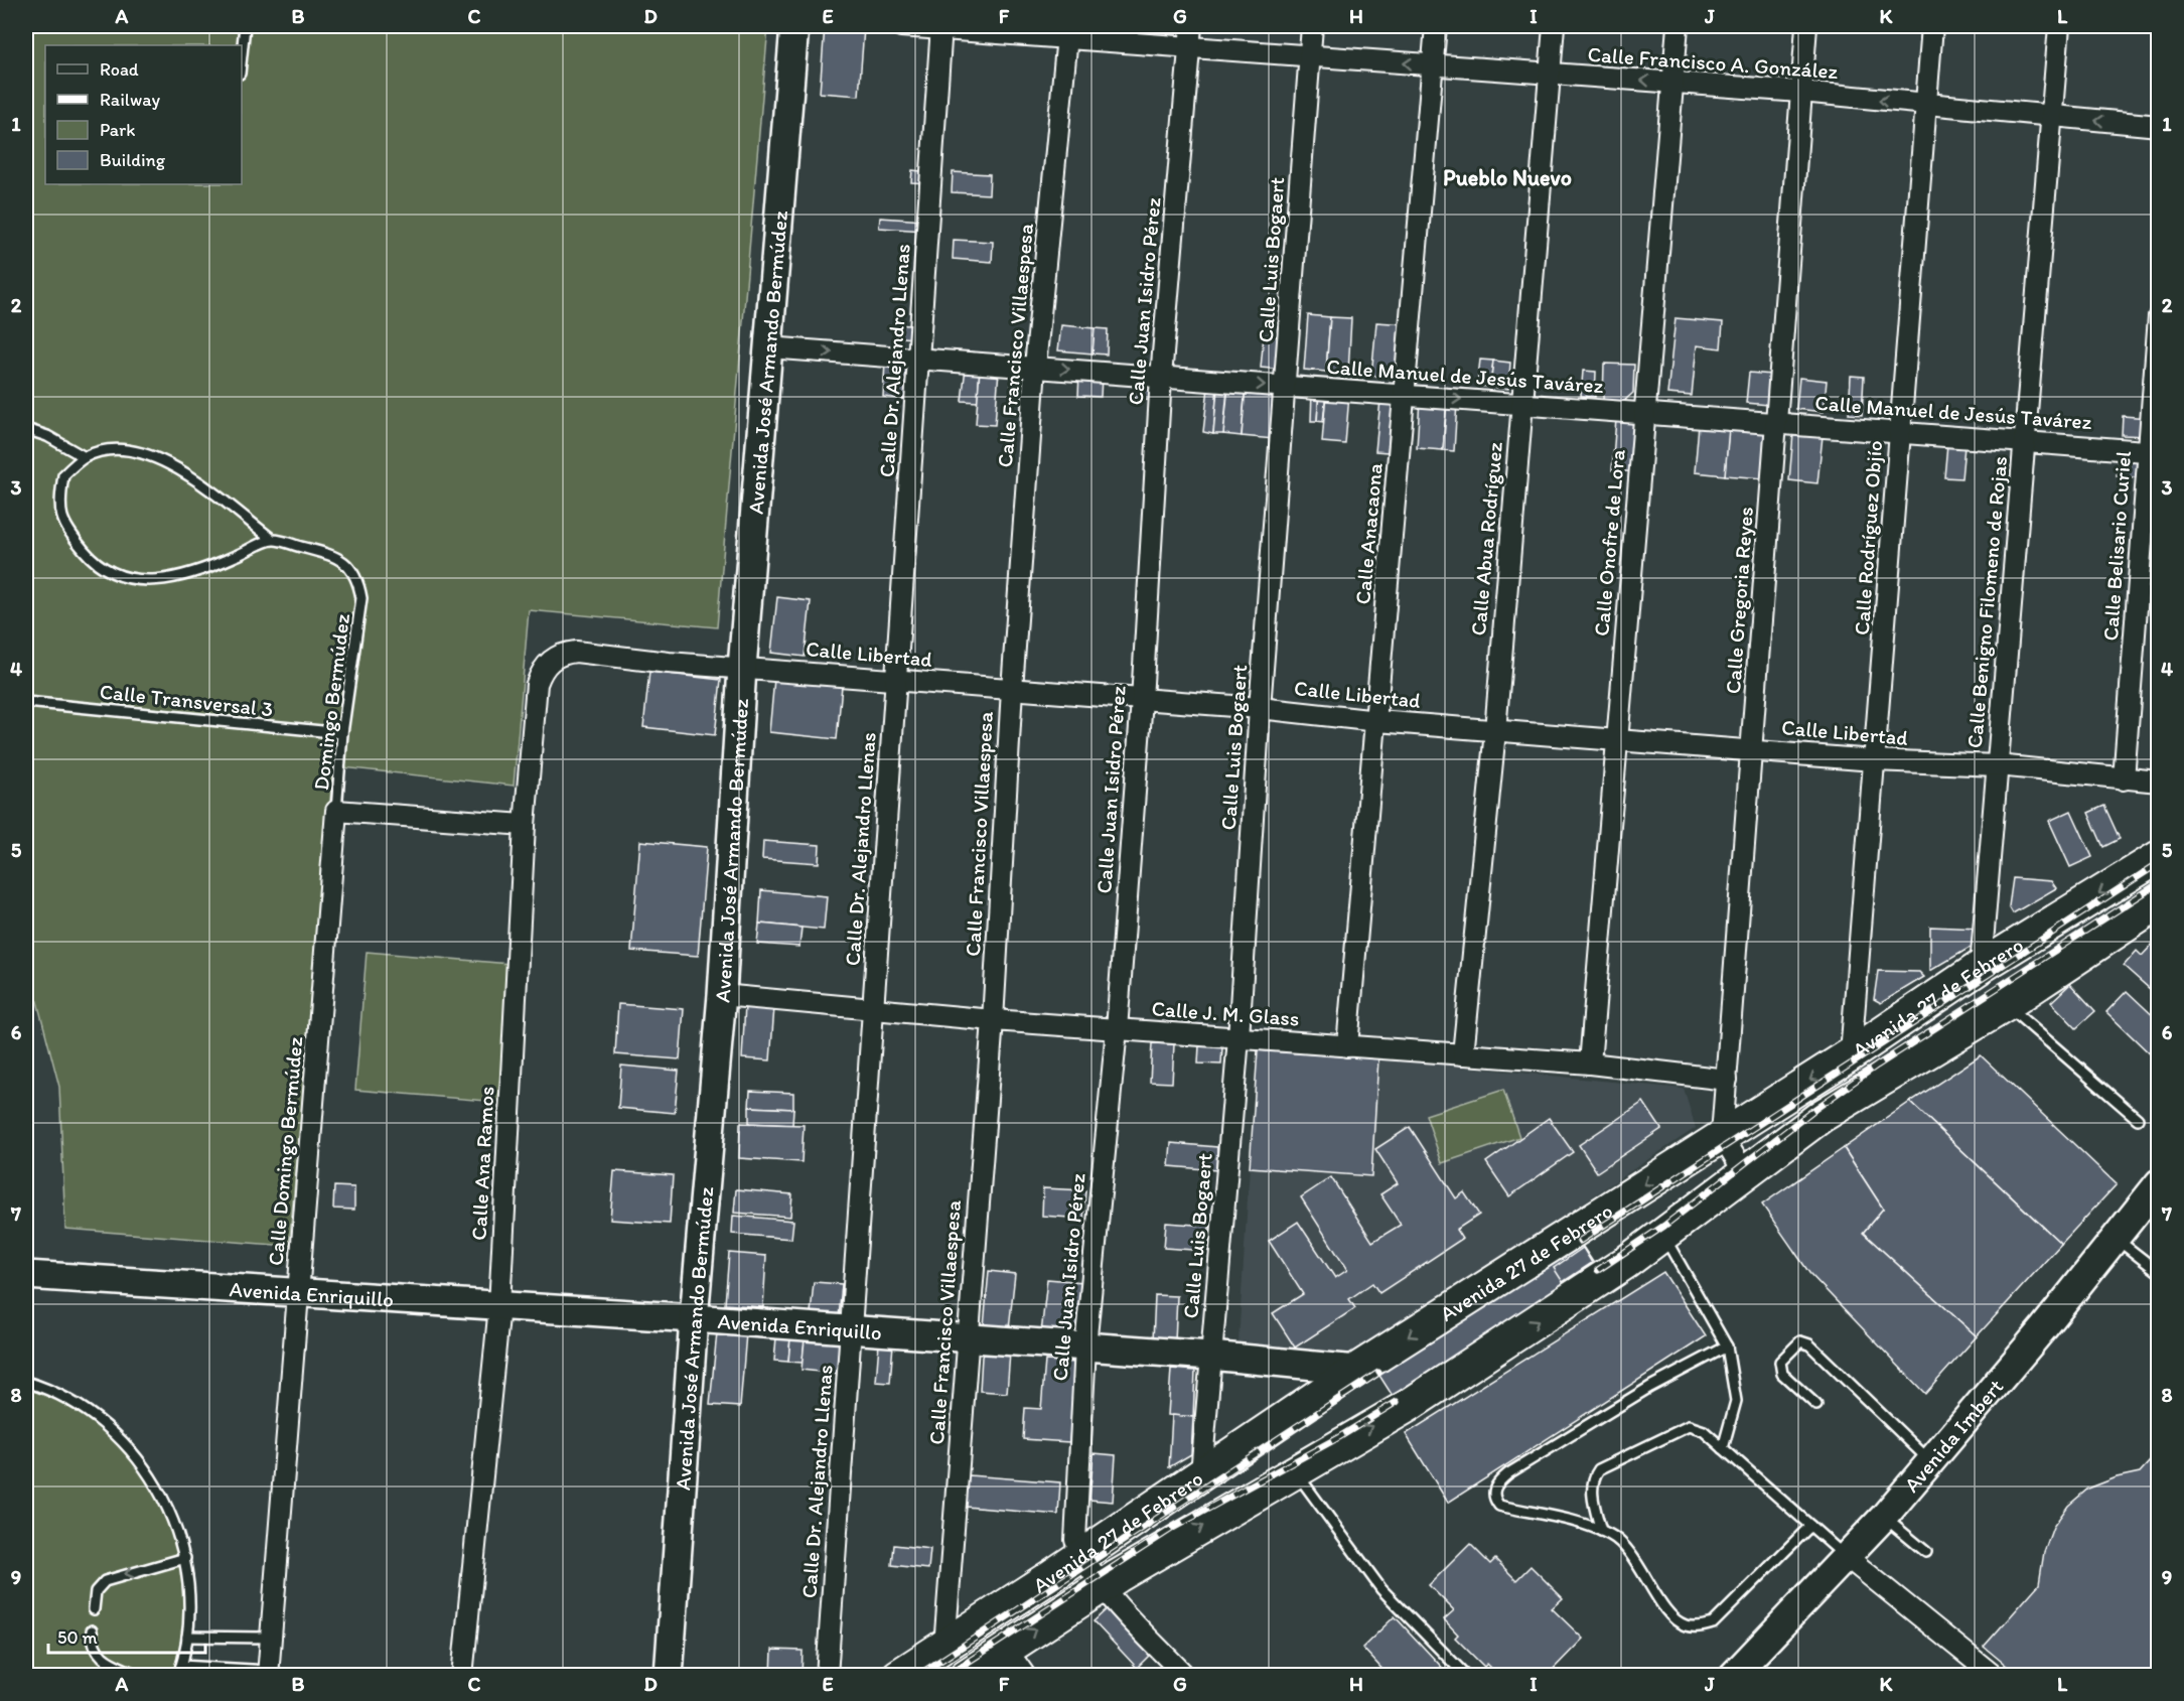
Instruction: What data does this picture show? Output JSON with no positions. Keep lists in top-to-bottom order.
{
  "streets": {
    "main road": ["Avenida 27 de Febrero"],
    "street": [
      "Calle Francisco A. González",
      "Calle Luis Bogaert",
      "Calle Juan Isidro Pérez",
      "Calle Francisco Villaespesa",
      "Calle Dr. Alejandro Llenas",
      "Avenida José Armando Bermúdez",
      "Calle Manuel de Jesús Tavárez",
      "Calle Anacaona",
      "Calle Rodríguez Objío",
      "Calle Abua Rodríguez",
      "Calle Onofre de Lora",
      "Calle Belisario Curiel",
      "Calle Gregoria Reyes",
      "Calle Benigno Filomeno de Rojas",
      "Calle Libertad",
      "Calle J. M. Glass",
      "Calle Domingo Bermúdez",
      "Calle Ana Ramos",
      "Avenida Enriquillo",
      "Avenida Imbert"
    ],
    "lane": ["Calle Transversal 3", "Domingo Bermúdez"]
  },
  "crossings": [
    ["Calle Francisco A. González", "Calle Luis Bogaert"],
    ["Calle Francisco A. González", "Calle Juan Isidro Pérez"],
    ["Calle Francisco A. González", "Calle Francisco Villaespesa"],
    ["Calle Francisco A. González", "Calle Dr. Alejandro Llenas"],
    ["Calle Francisco A. González", "Calle Anacaona"],
    ["Calle Francisco A. González", "Calle Rodríguez Objío"],
    ["Calle Francisco A. González", "Calle Abua Rodríguez"],
    ["Calle Francisco A. González", "Calle Onofre de Lora"],
    ["Calle Francisco A. González", "Calle Gregoria Reyes"],
    ["Calle Francisco A. González", "Calle Benigno Filomeno de Rojas"],
    ["Calle Luis Bogaert", "Calle Manuel de Jesús Tavárez"],
    ["Calle Luis Bogaert", "Calle Libertad"],
    ["Calle Luis Bogaert", "Avenida 27 de Febrero"],
    ["Calle Luis Bogaert", "Calle J. M. Glass"],
    ["Calle Luis Bogaert", "Avenida Enriquillo"],
    ["Calle Juan Isidro Pérez", "Calle Manuel de Jesús Tavárez"],
    ["Calle Juan Isidro Pérez", "Calle Libertad"],
    ["Calle Juan Isidro Pérez", "Avenida 27 de Febrero"],
    ["Calle Juan Isidro Pérez", "Calle J. M. Glass"],
    ["Calle Juan Isidro Pérez", "Avenida Enriquillo"],
    ["Calle Francisco Villaespesa", "Calle Manuel de Jesús Tavárez"],
    ["Calle Francisco Villaespesa", "Calle Libertad"],
    ["Calle Francisco Villaespesa", "Avenida 27 de Febrero"],
    ["Calle Francisco Villaespesa", "Calle J. M. Glass"],
    ["Calle Francisco Villaespesa", "Avenida Enriquillo"],
    ["Calle Dr. Alejandro Llenas", "Calle Manuel de Jesús Tavárez"],
    ["Calle Dr. Alejandro Llenas", "Calle Libertad"],
    ["Calle Dr. Alejandro Llenas", "Calle J. M. Glass"],
    ["Calle Dr. Alejandro Llenas", "Avenida Enriquillo"],
    ["Avenida José Armando Bermúdez", "Calle Manuel de Jesús Tavárez"],
    ["Avenida José Armando Bermúdez", "Calle Libertad"],
    ["Avenida José Armando Bermúdez", "Calle J. M. Glass"],
    ["Avenida José Armando Bermúdez", "Avenida Enriquillo"],
    ["Calle Manuel de Jesús Tavárez", "Calle Anacaona"],
    ["Calle Manuel de Jesús Tavárez", "Calle Rodríguez Objío"],
    ["Calle Manuel de Jesús Tavárez", "Calle Abua Rodríguez"],
    ["Calle Manuel de Jesús Tavárez", "Calle Onofre de Lora"],
    ["Calle Manuel de Jesús Tavárez", "Calle Belisario Curiel"],
    ["Calle Manuel de Jesús Tavárez", "Calle Gregoria Reyes"],
    ["Calle Manuel de Jesús Tavárez", "Calle Benigno Filomeno de Rojas"],
    ["Calle Anacaona", "Calle Libertad"],
    ["Calle Anacaona", "Calle J. M. Glass"],
    ["Calle Rodríguez Objío", "Calle Libertad"],
    ["Calle Rodríguez Objío", "Avenida 27 de Febrero"],
    ["Calle Abua Rodríguez", "Calle Libertad"],
    ["Calle Abua Rodríguez", "Calle J. M. Glass"],
    ["Calle Onofre de Lora", "Calle Libertad"],
    ["Calle Onofre de Lora", "Calle J. M. Glass"],
    ["Calle Belisario Curiel", "Calle Libertad"],
    ["Calle Gregoria Reyes", "Calle Libertad"],
    ["Calle Gregoria Reyes", "Avenida 27 de Febrero"],
    ["Calle Gregoria Reyes", "Calle J. M. Glass"],
    ["Calle Benigno Filomeno de Rojas", "Calle Libertad"],
    ["Calle Benigno Filomeno de Rojas", "Avenida 27 de Febrero"],
    ["Calle Libertad", "Calle Ana Ramos"],
    ["Calle Transversal 3", "Domingo Bermúdez"],
    ["Domingo Bermúdez", "Calle Domingo Bermúdez"],
    ["Avenida 27 de Febrero", "Avenida Enriquillo"],
    ["Calle Domingo Bermúdez", "Avenida Enriquillo"],
    ["Calle Ana Ramos", "Avenida Enriquillo"]
  ],
  "one_way": ["Calle Francisco A. González", "Calle Manuel de Jesús Tavárez"],
  "districts": ["Pueblo Nuevo"],
  "legend": [
    "Road",
    "Railway",
    "Park",
    "Building"
  ],
  "scale_bar": "50 m",
  "grid": {
    "columns": [
      "A",
      "B",
      "C",
      "D",
      "E",
      "F",
      "G",
      "H",
      "I",
      "J",
      "K",
      "L"
    ],
    "rows": [
      "1",
      "2",
      "3",
      "4",
      "5",
      "6",
      "7",
      "8",
      "9"
    ]
  }
}
